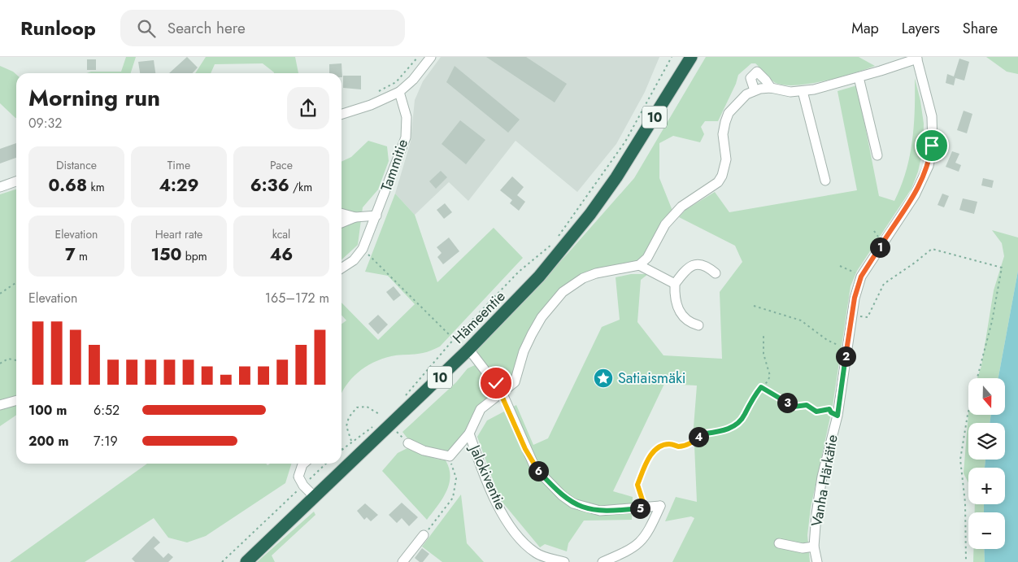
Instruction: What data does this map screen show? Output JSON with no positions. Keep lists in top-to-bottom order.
{
  "streets": {
    "highway": ["10", "Hämeentie"],
    "street": ["Tammitie", "Jalokiventie", "Vanha Härkätie"]
  },
  "places": {
    "place": ["Satiaismäki"]
  },
  "north": "bottom",
  "page": {
    "header": "Runloop",
    "search": "Search here",
    "nav": ["Map", "Layers", "Share"],
    "heading": ["Morning run", "09:32"],
    "stats": [
      ["Distance", "0.68 km"],
      ["Time", "4:29"],
      ["Pace", "6:36 /km"],
      ["Elevation", "7 m"],
      ["Heart rate", "150 bpm"],
      ["kcal", "46"]
    ],
    "pins": [
      "1",
      "2",
      "3",
      "4",
      "6",
      "5"
    ],
    "chart": ["Elevation", "165–172 m"],
    "map_buttons": ["+", "−"],
    "list": [
      {
        "name": "100 m",
        "note": "6:52"
      },
      {
        "name": "200 m",
        "note": "7:19"
      }
    ]
  }
}
